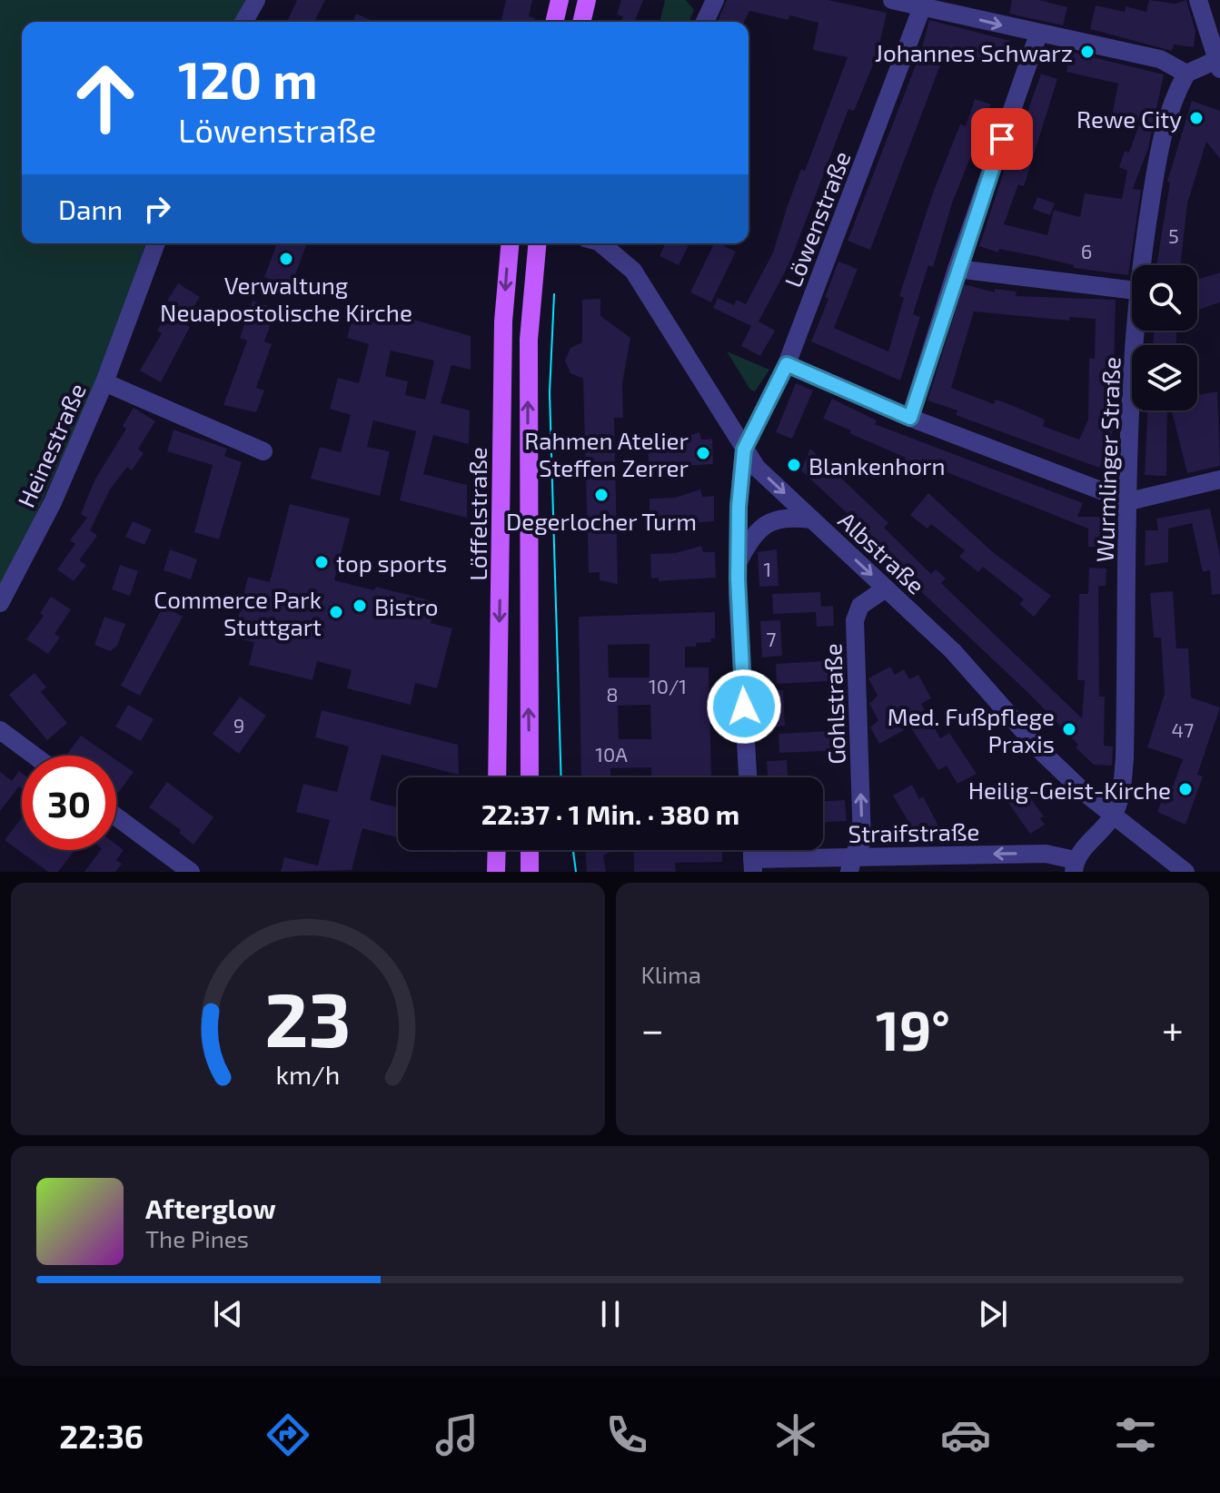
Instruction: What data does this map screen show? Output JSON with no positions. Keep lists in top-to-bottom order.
{
  "streets": {
    "main road": ["Löffelstraße"],
    "street": [
      "Löwenstraße",
      "Heinestraße",
      "Wurmlinger Straße",
      "Albstraße",
      "Gohlstraße",
      "Straifstraße"
    ]
  },
  "crossings": [
    ["Löwenstraße", "Albstraße"],
    ["Wurmlinger Straße", "Albstraße"],
    ["Wurmlinger Straße", "Straifstraße"],
    ["Albstraße", "Gohlstraße"],
    ["Gohlstraße", "Straifstraße"]
  ],
  "one_way": ["Straifstraße"],
  "places": [
    "Johannes Schwarz",
    "Rewe City",
    "Verwaltung Neuapostolische Kirche",
    "Rahmen Atelier Steffen Zerrer",
    "Blankenhorn",
    "Degerlocher Turm",
    "top sports",
    "Bistro",
    "Commerce Park Stuttgart",
    "Med. Fußpflege Praxis",
    "Heilig-Geist-Kirche"
  ],
  "house_numbers": [
    "5",
    "6",
    "1",
    "7",
    "10/1",
    "8",
    "9",
    "47",
    "10A"
  ],
  "page": {
    "turn": ["120 m", "Löwenstraße"],
    "then": "Dann",
    "limit": "30",
    "trip": "22:37 · 1 Min. · 380 m",
    "tile": "Klima",
    "heat": ["−", "19°", "+"],
    "song": ["Afterglow", "The Pines"],
    "tabs": "22:36",
    "gauge": ["23", "km/h"]
  }
}
